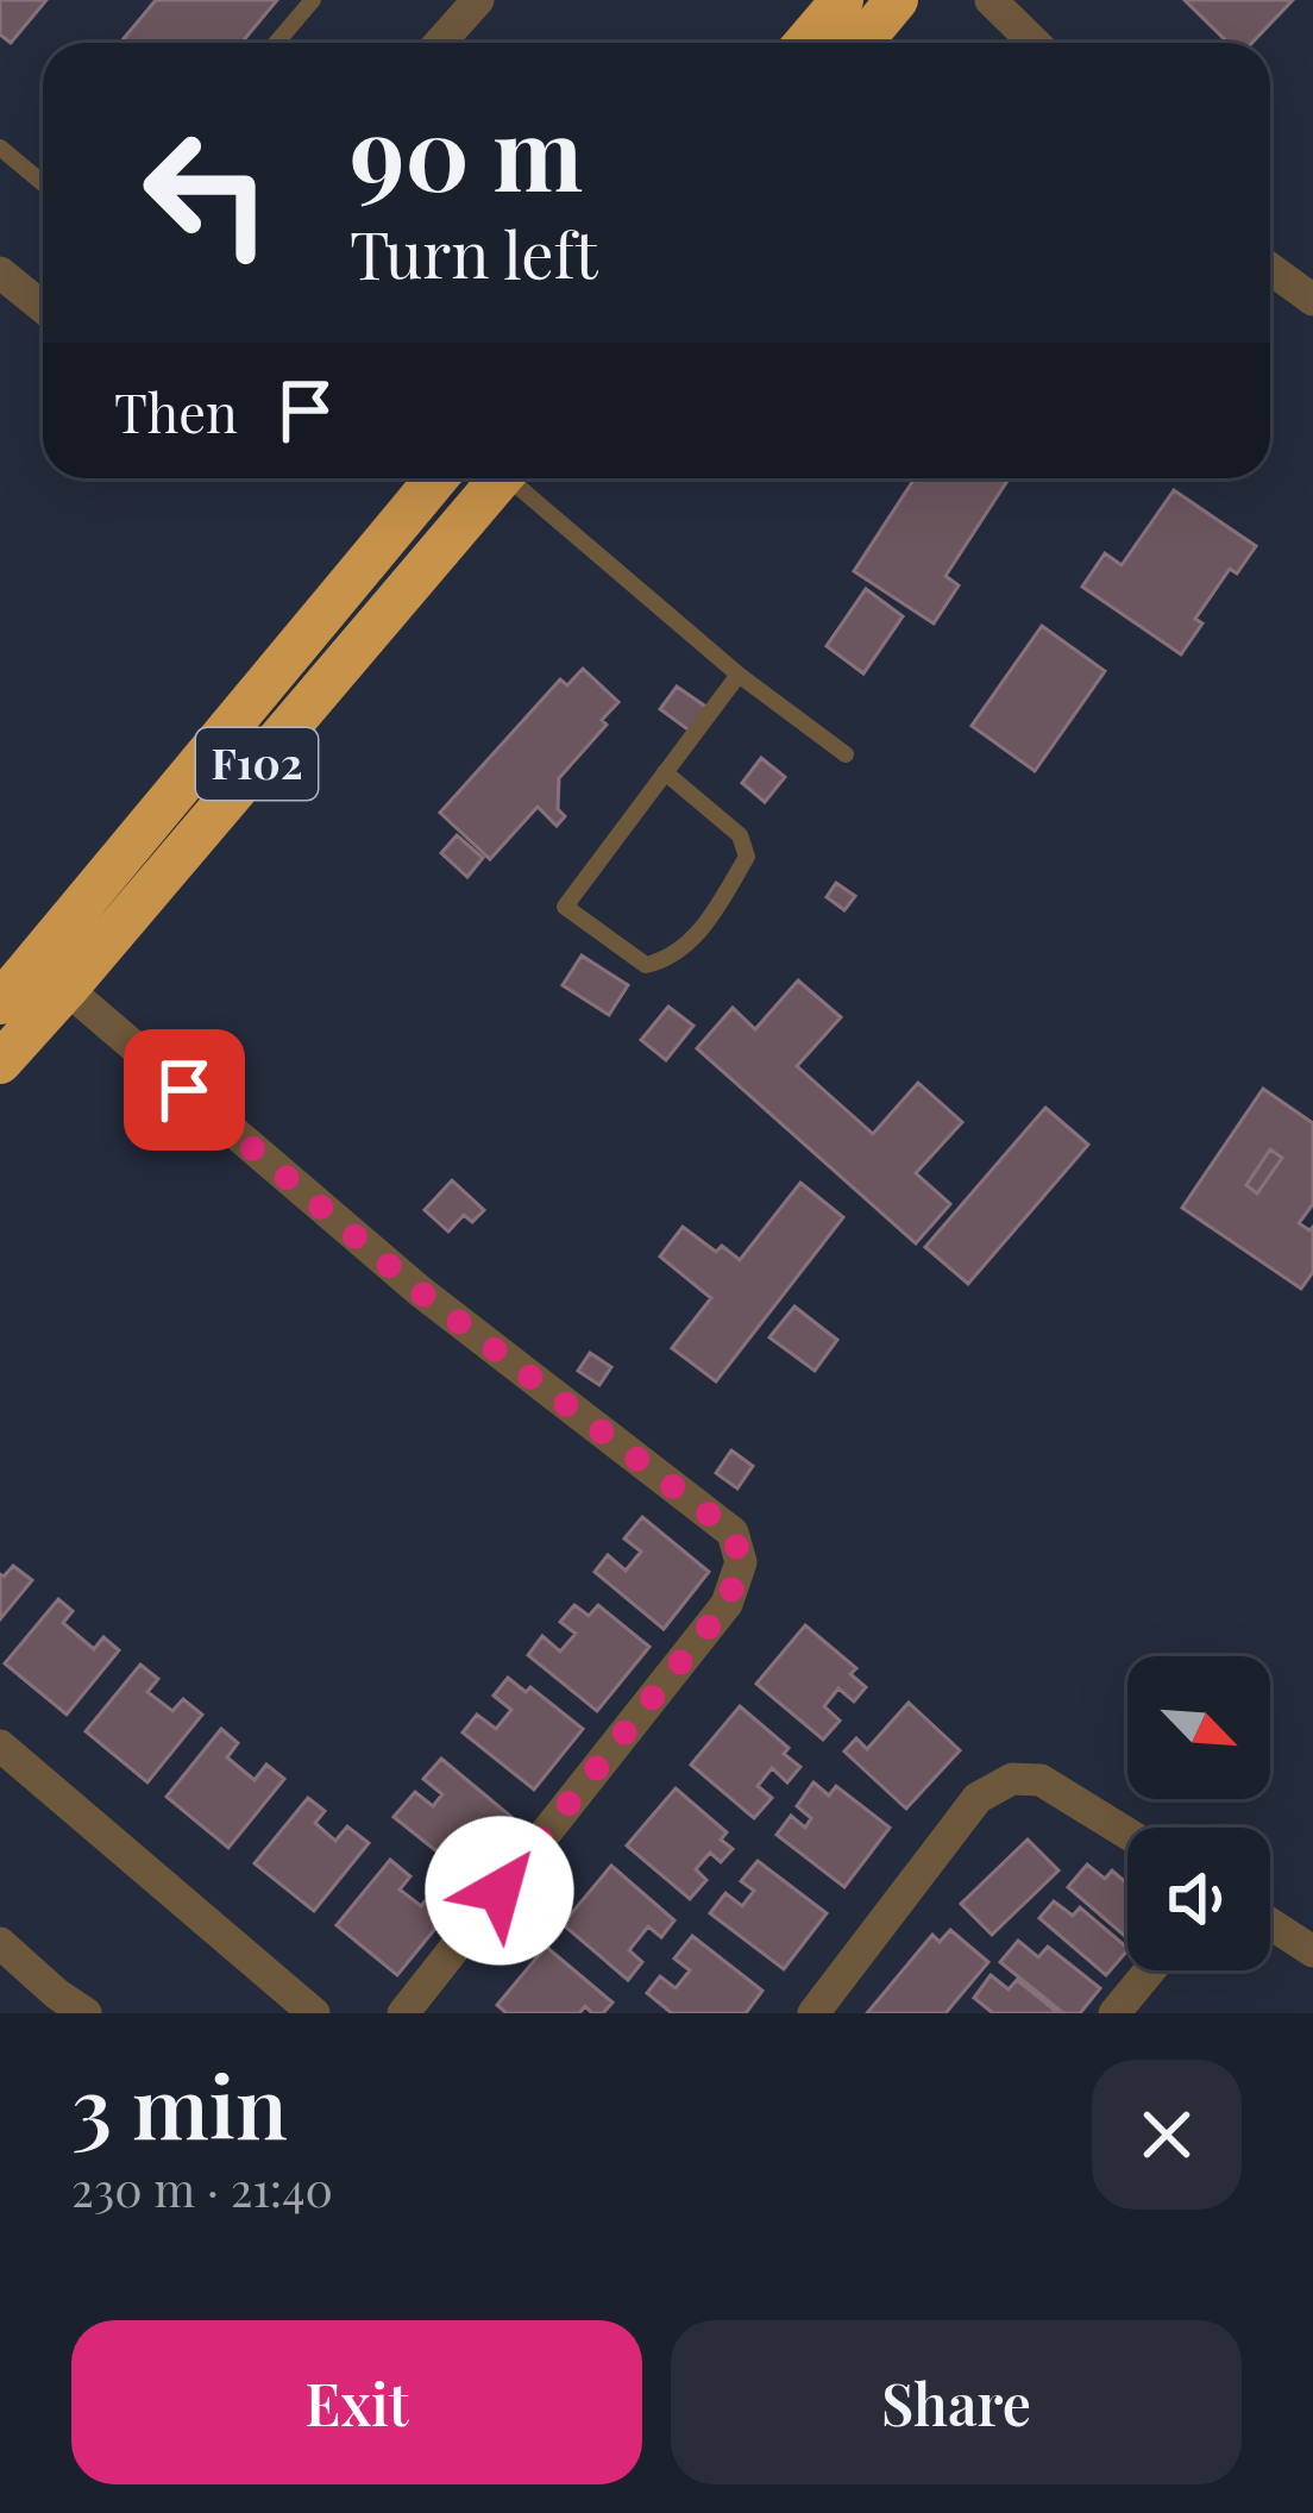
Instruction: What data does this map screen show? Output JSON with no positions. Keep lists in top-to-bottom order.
{
  "streets": {
    "highway": ["F102"]
  },
  "north": "bottom right",
  "page": {
    "turn": ["90 m", "Turn left"],
    "then": "Then",
    "heading": ["3 min", "230 m · 21:40"],
    "buttons": ["Exit", "Share"]
  }
}
